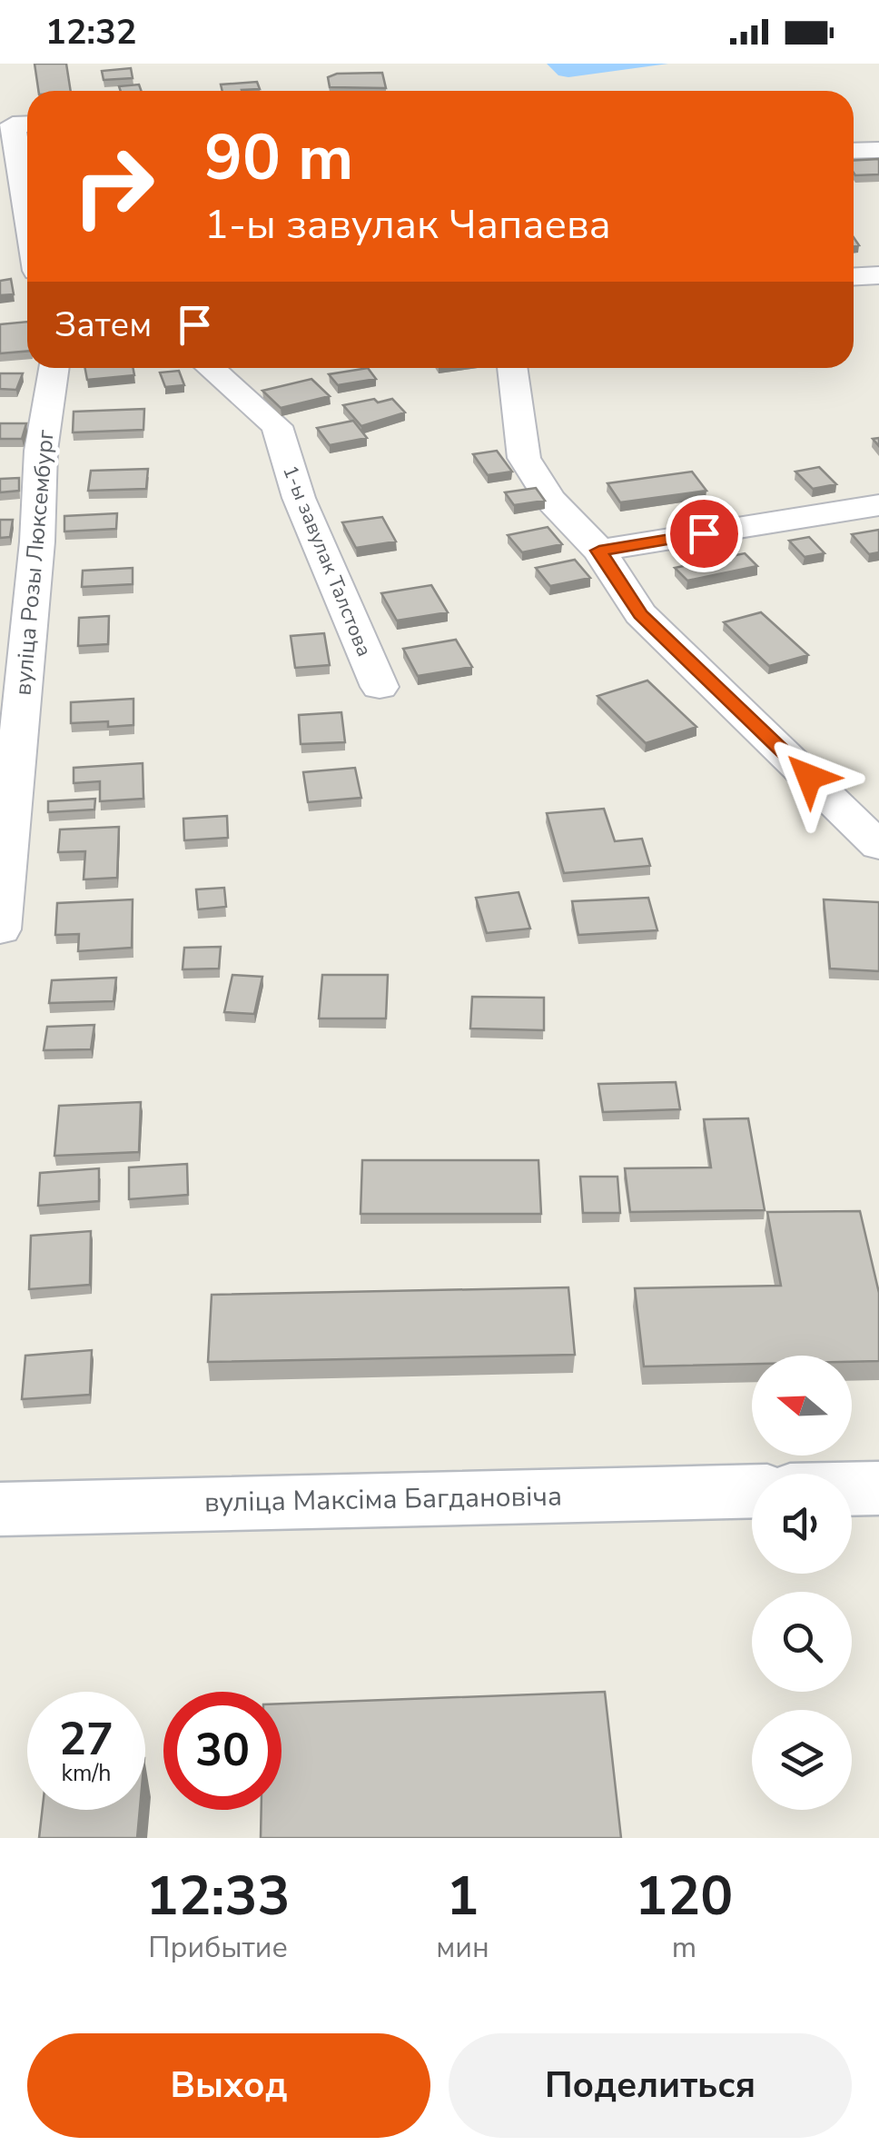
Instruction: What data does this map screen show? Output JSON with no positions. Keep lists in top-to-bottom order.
{
  "streets": {
    "main road": ["вуліца Максіма Багдановіча"],
    "street": ["1-ы завулак Талстова", "вуліца Розы Люксембург"]
  },
  "north": "left",
  "page": {
    "status": "12:32",
    "turn": ["90 m", "1-ы завулак Чапаева"],
    "then": "Затем",
    "speed": "27 km/h",
    "limit": "30",
    "eta": [
      "12:33",
      "Прибытие",
      "1",
      "мин",
      "120",
      "m"
    ],
    "buttons": ["Выход", "Поделиться"]
  }
}
